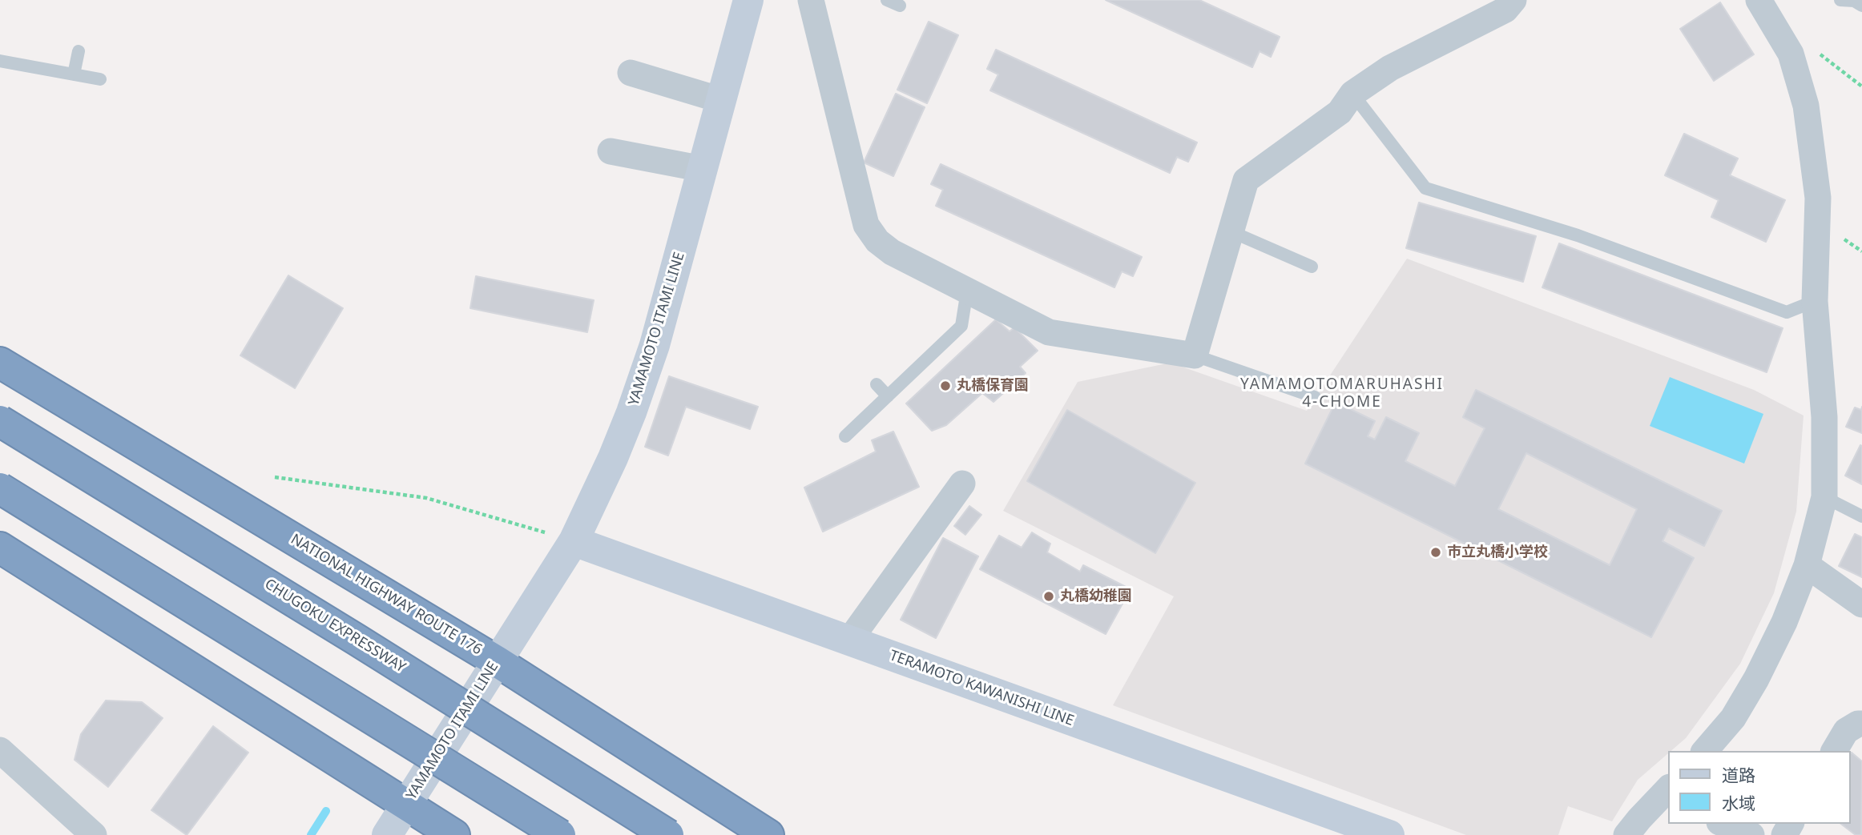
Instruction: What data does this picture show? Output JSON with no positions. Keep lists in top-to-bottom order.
{
  "streets": {
    "highway": ["NATIONAL HIGHWAY ROUTE 176", "CHUGOKU EXPRESSWAY"],
    "main road": ["YAMAMOTO ITAMI LINE", "TERAMOTO KAWANISHI LINE"]
  },
  "crossings": [
    ["YAMAMOTO ITAMI LINE", "NATIONAL HIGHWAY ROUTE 176"],
    ["YAMAMOTO ITAMI LINE", "TERAMOTO KAWANISHI LINE"]
  ],
  "districts": ["YAMAMOTOMARUHASHI 4-CHOME"],
  "places": ["丸橋保育園", "市立丸橋小学校", "丸橋幼稚園"],
  "legend": ["道路", "水域"]
}
